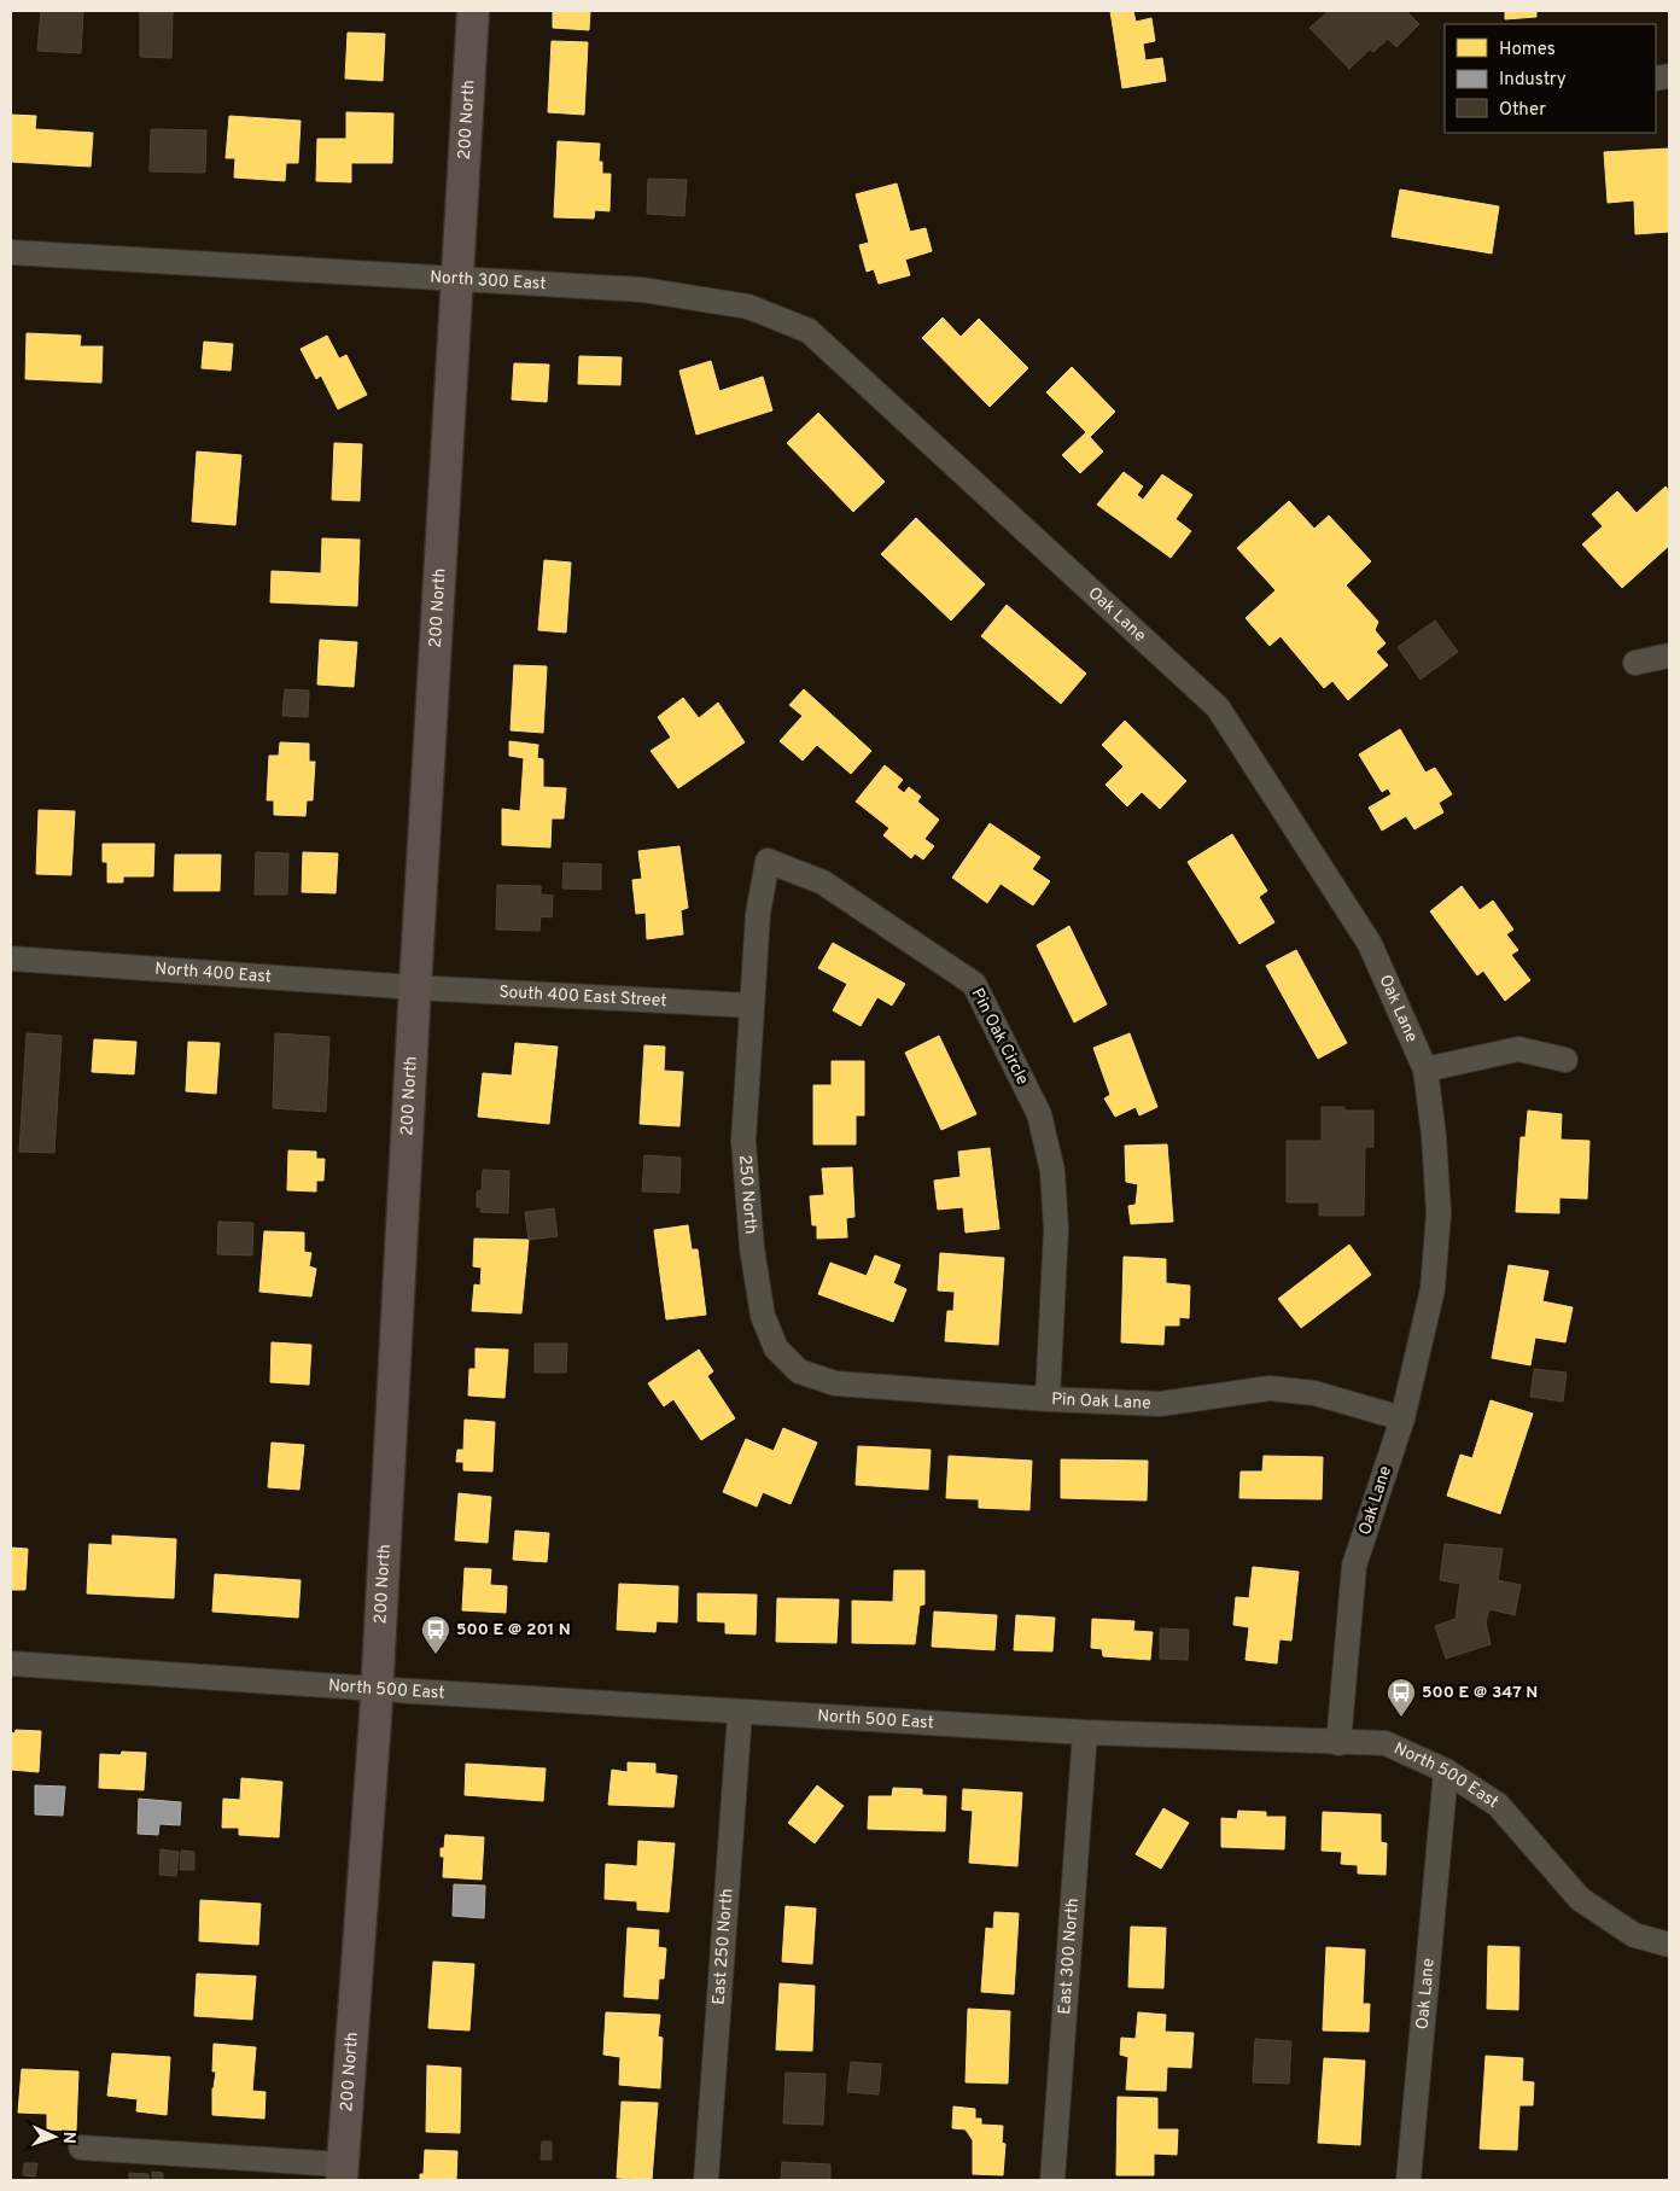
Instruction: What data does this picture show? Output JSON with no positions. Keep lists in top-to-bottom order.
{
  "streets": {
    "main road": ["200 North"],
    "street": [
      "North 300 East",
      "Oak Lane",
      "North 400 East",
      "South 400 East Street",
      "Pin Oak Circle",
      "250 North",
      "Pin Oak Lane",
      "North 500 East",
      "East 250 North",
      "East 300 North"
    ]
  },
  "crossings": [
    ["200 North", "North 300 East"],
    ["200 North", "North 400 East"],
    ["200 North", "South 400 East Street"],
    ["200 North", "North 500 East"],
    ["North 300 East", "Oak Lane"],
    ["Oak Lane", "Pin Oak Lane"],
    ["Oak Lane", "North 500 East"],
    ["North 400 East", "South 400 East Street"],
    ["South 400 East Street", "Pin Oak Circle"],
    ["South 400 East Street", "250 North"],
    ["Pin Oak Circle", "250 North"],
    ["Pin Oak Circle", "Pin Oak Lane"],
    ["250 North", "Pin Oak Lane"],
    ["North 500 East", "East 250 North"],
    ["North 500 East", "East 300 North"]
  ],
  "places": {
    "bus stop": ["500 E @ 201 N", "500 E @ 347 N"]
  },
  "legend": ["Homes", "Industry", "Other"],
  "north": "right"
}
